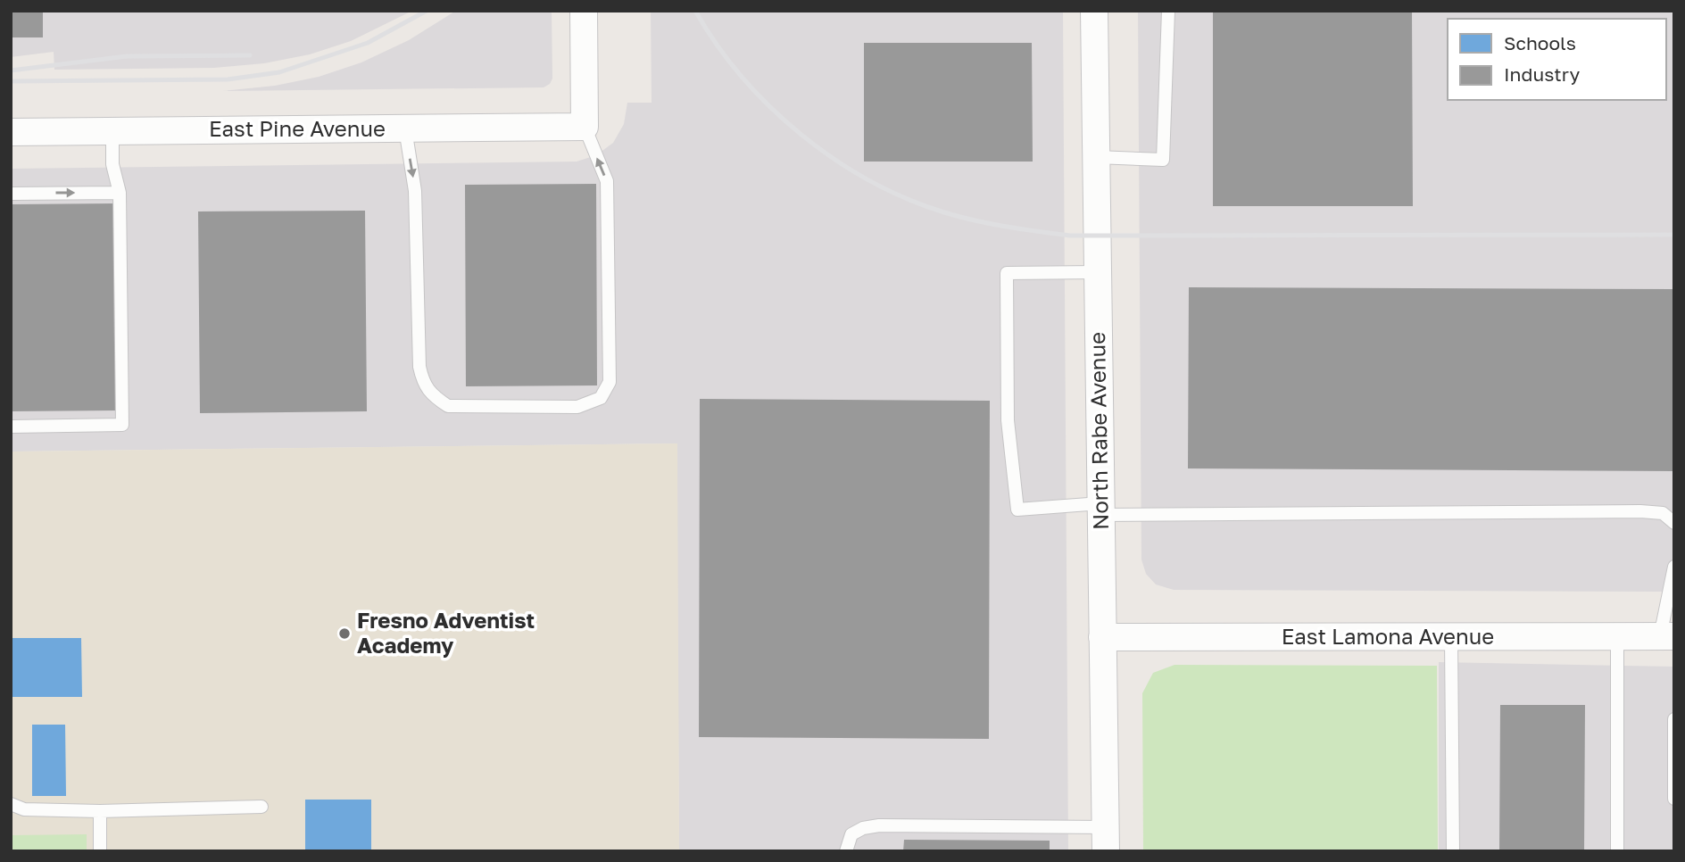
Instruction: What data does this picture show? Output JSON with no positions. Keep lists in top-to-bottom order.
{
  "streets": {
    "street": ["East Pine Avenue", "North Rabe Avenue", "East Lamona Avenue"]
  },
  "crossings": [
    ["North Rabe Avenue", "East Lamona Avenue"]
  ],
  "places": ["Fresno Adventist Academy"],
  "legend": ["Schools", "Industry"]
}
